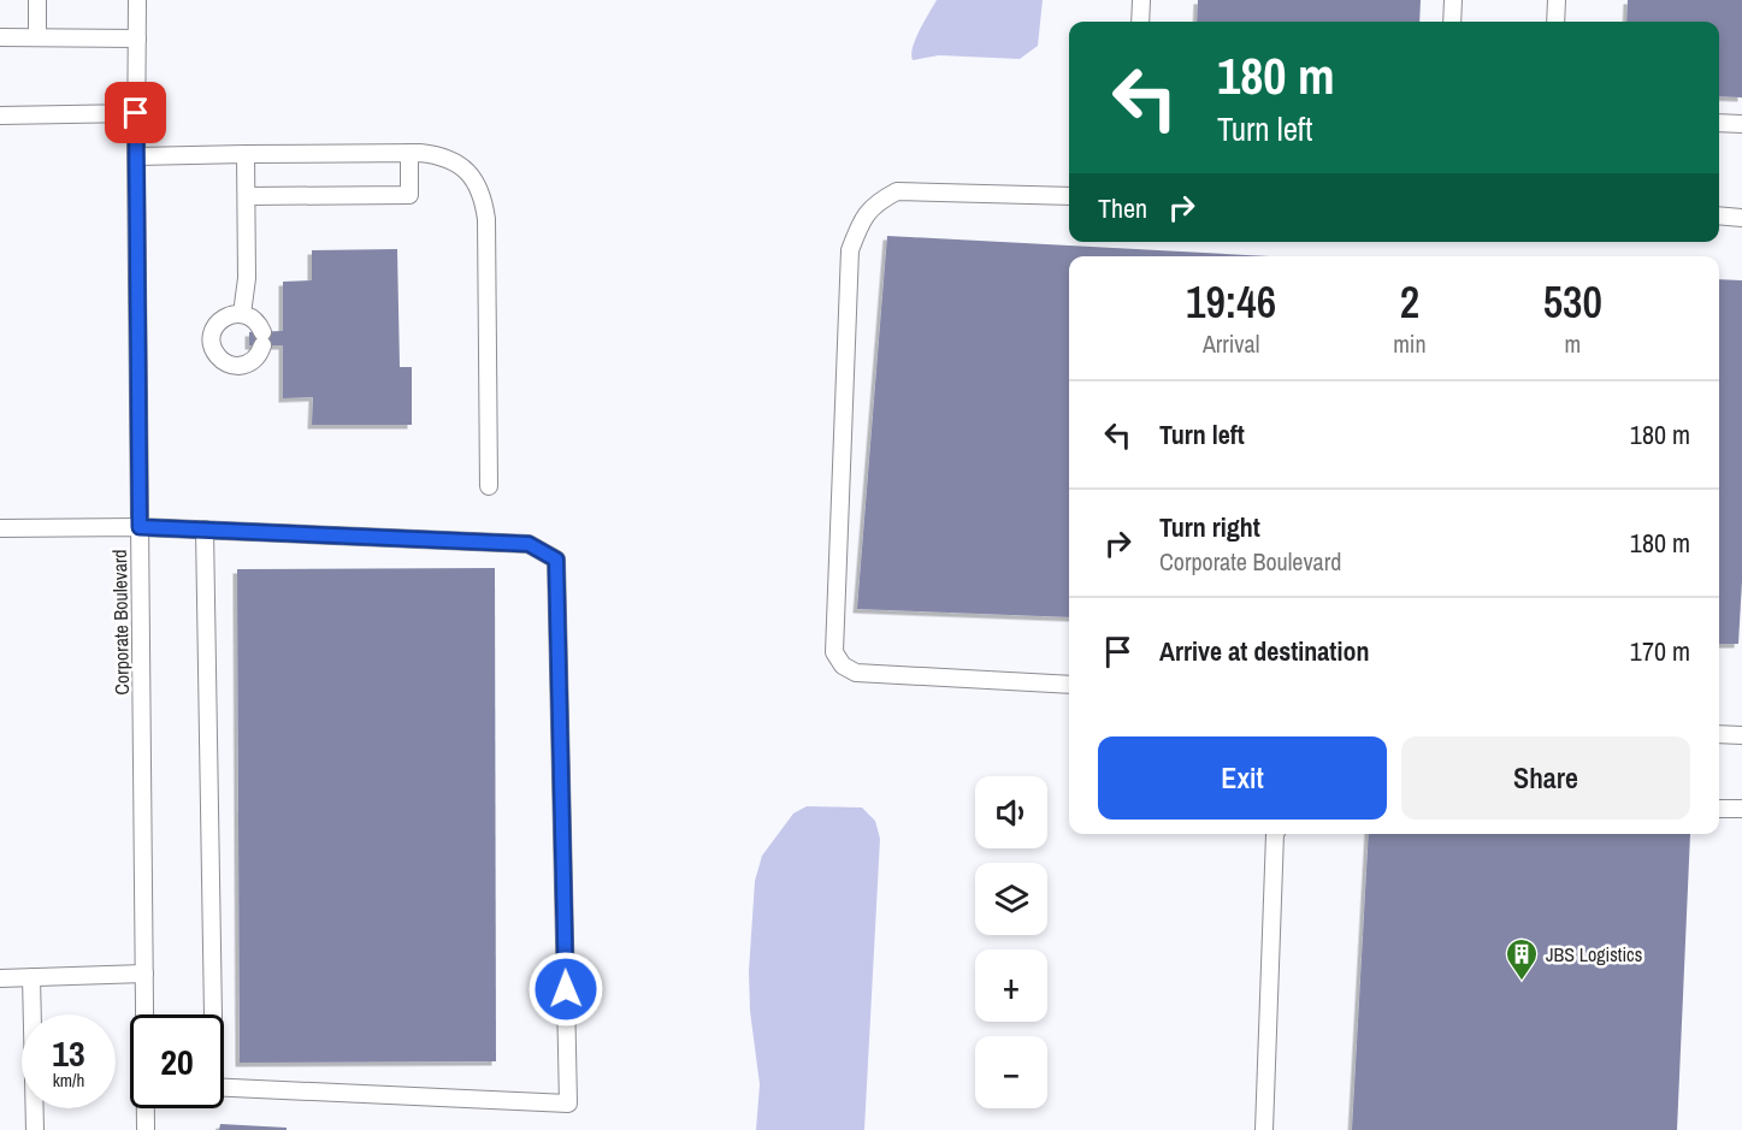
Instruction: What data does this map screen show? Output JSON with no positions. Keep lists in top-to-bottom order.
{
  "streets": {
    "street": ["Corporate Boulevard"]
  },
  "places": {
    "building": ["JBS Logistics"]
  },
  "page": {
    "turn": ["180 m", "Turn left"],
    "then": "Then",
    "eta": [
      "19:46",
      "Arrival",
      "2",
      "min",
      "530",
      "m"
    ],
    "list": [
      {
        "name": "Turn left",
        "value": "180 m"
      },
      {
        "name": "Turn right",
        "note": "Corporate Boulevard",
        "value": "180 m"
      },
      {
        "name": "Arrive at destination",
        "value": "170 m"
      }
    ],
    "buttons": ["Exit", "Share"],
    "map_buttons": ["+", "−"],
    "speed": "13 km/h",
    "limit": "20"
  }
}
